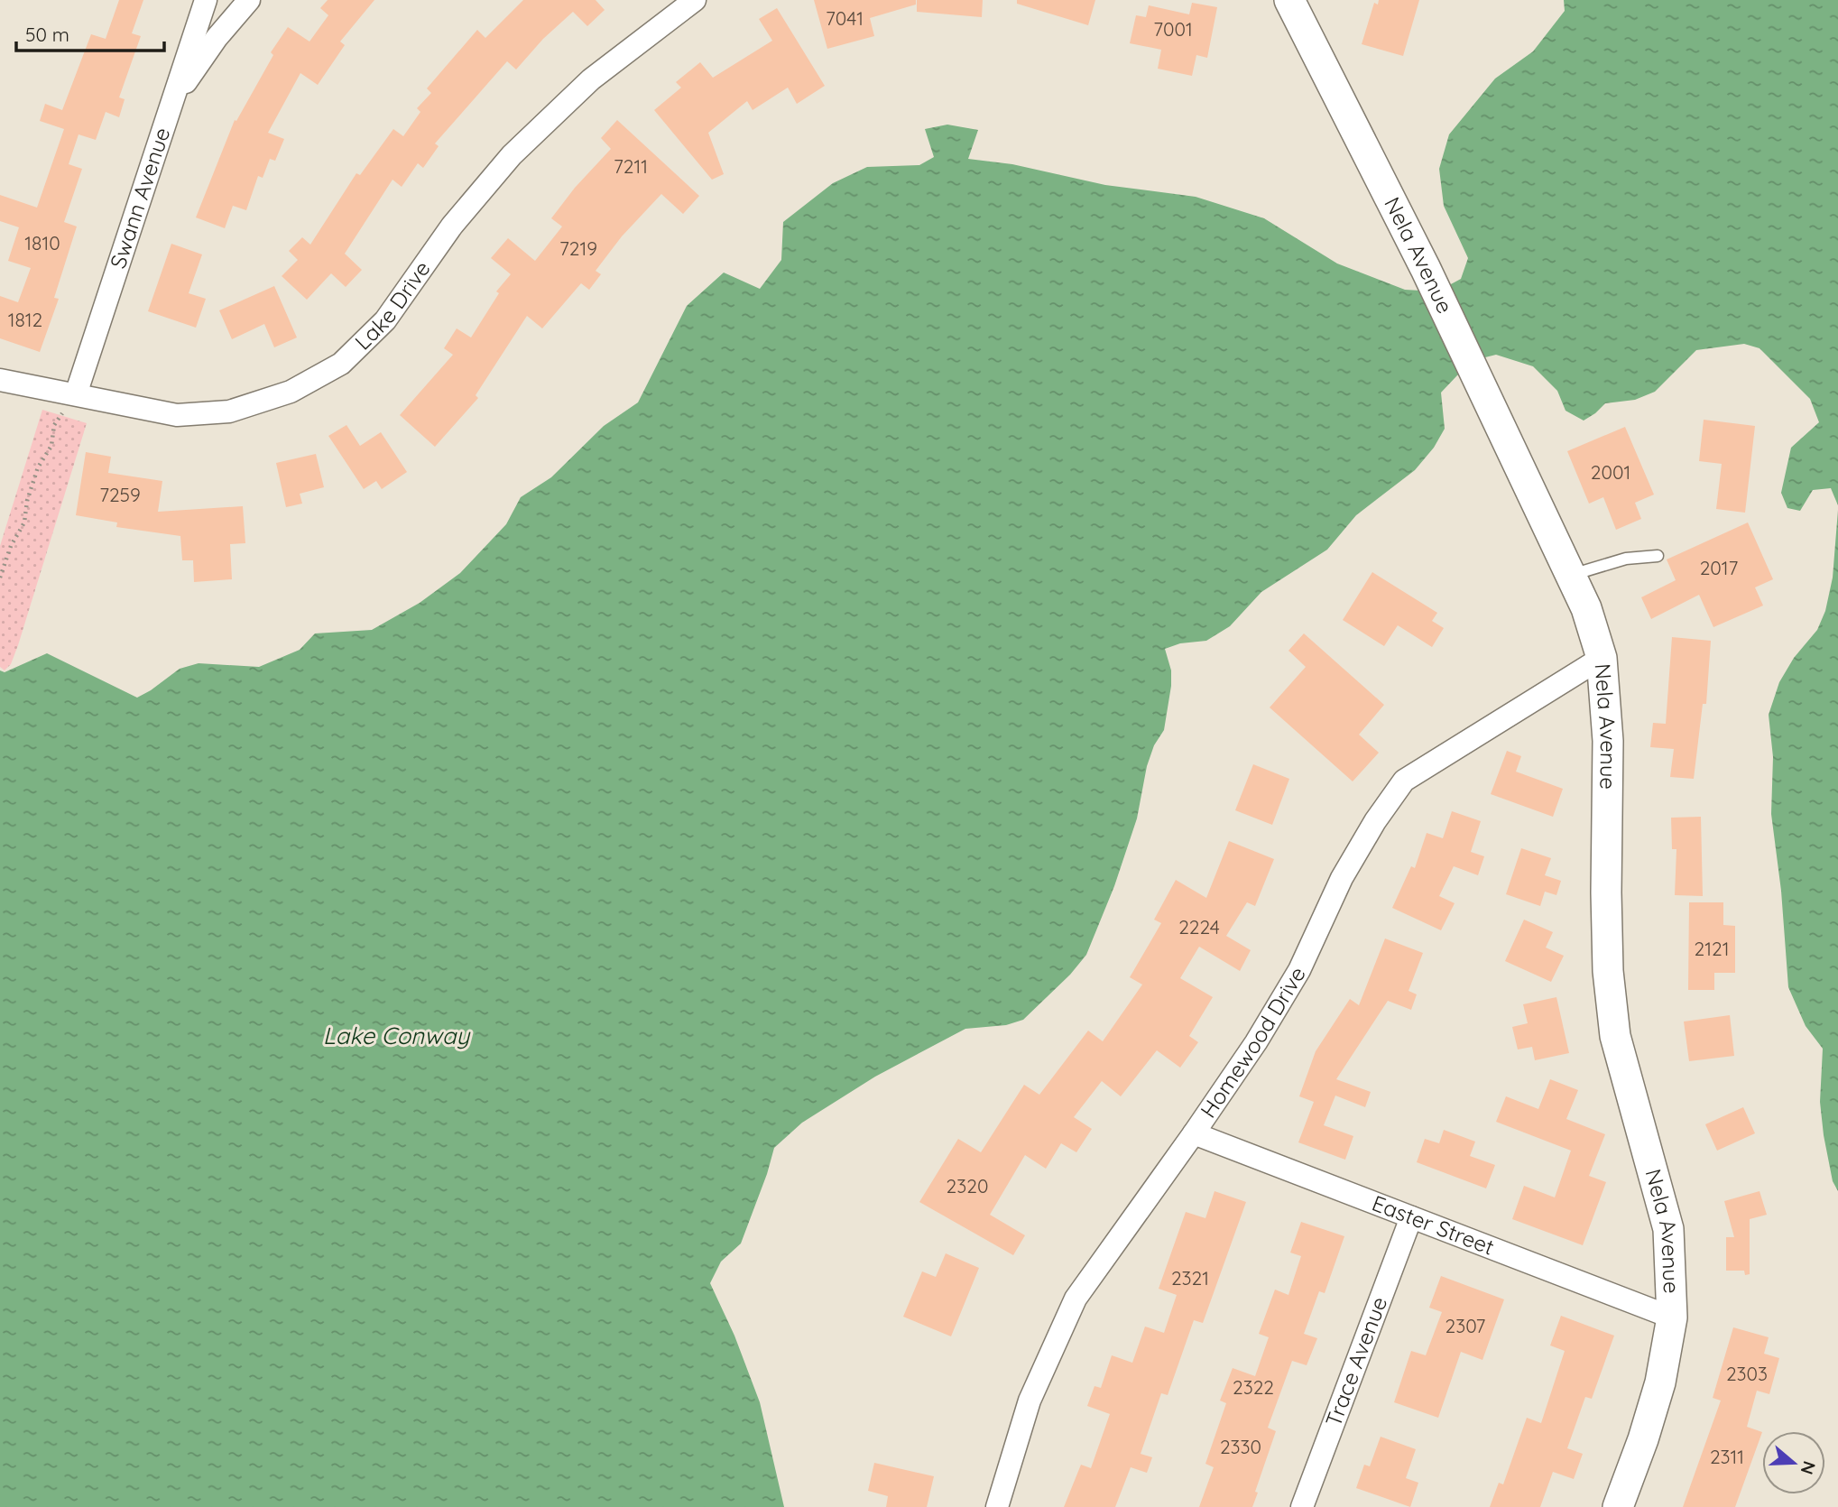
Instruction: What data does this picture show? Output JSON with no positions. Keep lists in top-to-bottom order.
{
  "streets": {
    "street": [
      "Swann Avenue",
      "Nela Avenue",
      "Lake Drive",
      "Homewood Drive",
      "Easter Street",
      "Trace Avenue"
    ]
  },
  "crossings": [
    ["Swann Avenue", "Lake Drive"],
    ["Nela Avenue", "Homewood Drive"],
    ["Nela Avenue", "Easter Street"],
    ["Homewood Drive", "Easter Street"],
    ["Easter Street", "Trace Avenue"]
  ],
  "water": ["Lake Conway"],
  "house_numbers": [
    "7041",
    "7001",
    "7211",
    "1810",
    "7219",
    "1812",
    "2001",
    "7259",
    "2017",
    "2224",
    "2121",
    "2320",
    "2321",
    "2307",
    "2303",
    "2322",
    "2330",
    "2311"
  ],
  "scale_bar": "50 m",
  "north": "right"
}
